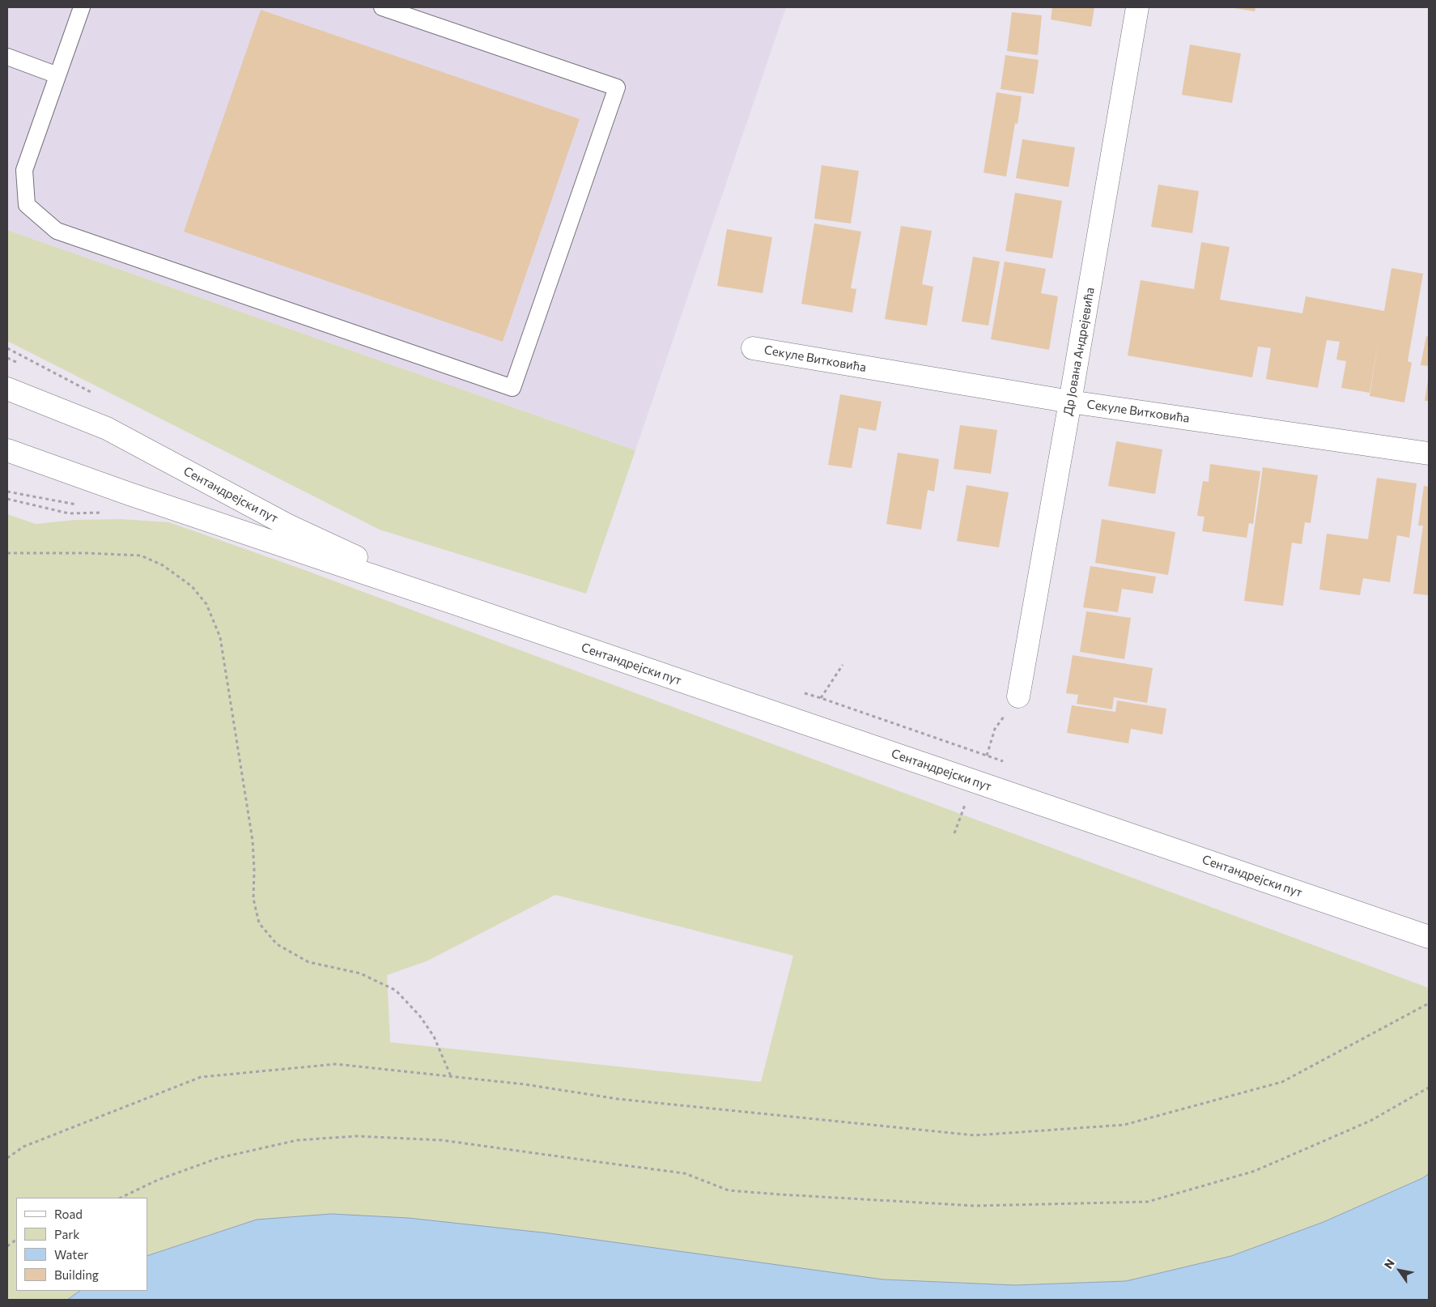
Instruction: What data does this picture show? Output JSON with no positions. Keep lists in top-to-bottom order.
{
  "streets": {
    "main road": ["Др Јована Андрејевића", "Секуле Витковића", "Сентандрејски пут"]
  },
  "crossings": [
    ["Др Јована Андрејевића", "Секуле Витковића"]
  ],
  "legend": [
    "Road",
    "Park",
    "Water",
    "Building"
  ],
  "north": "top left"
}
